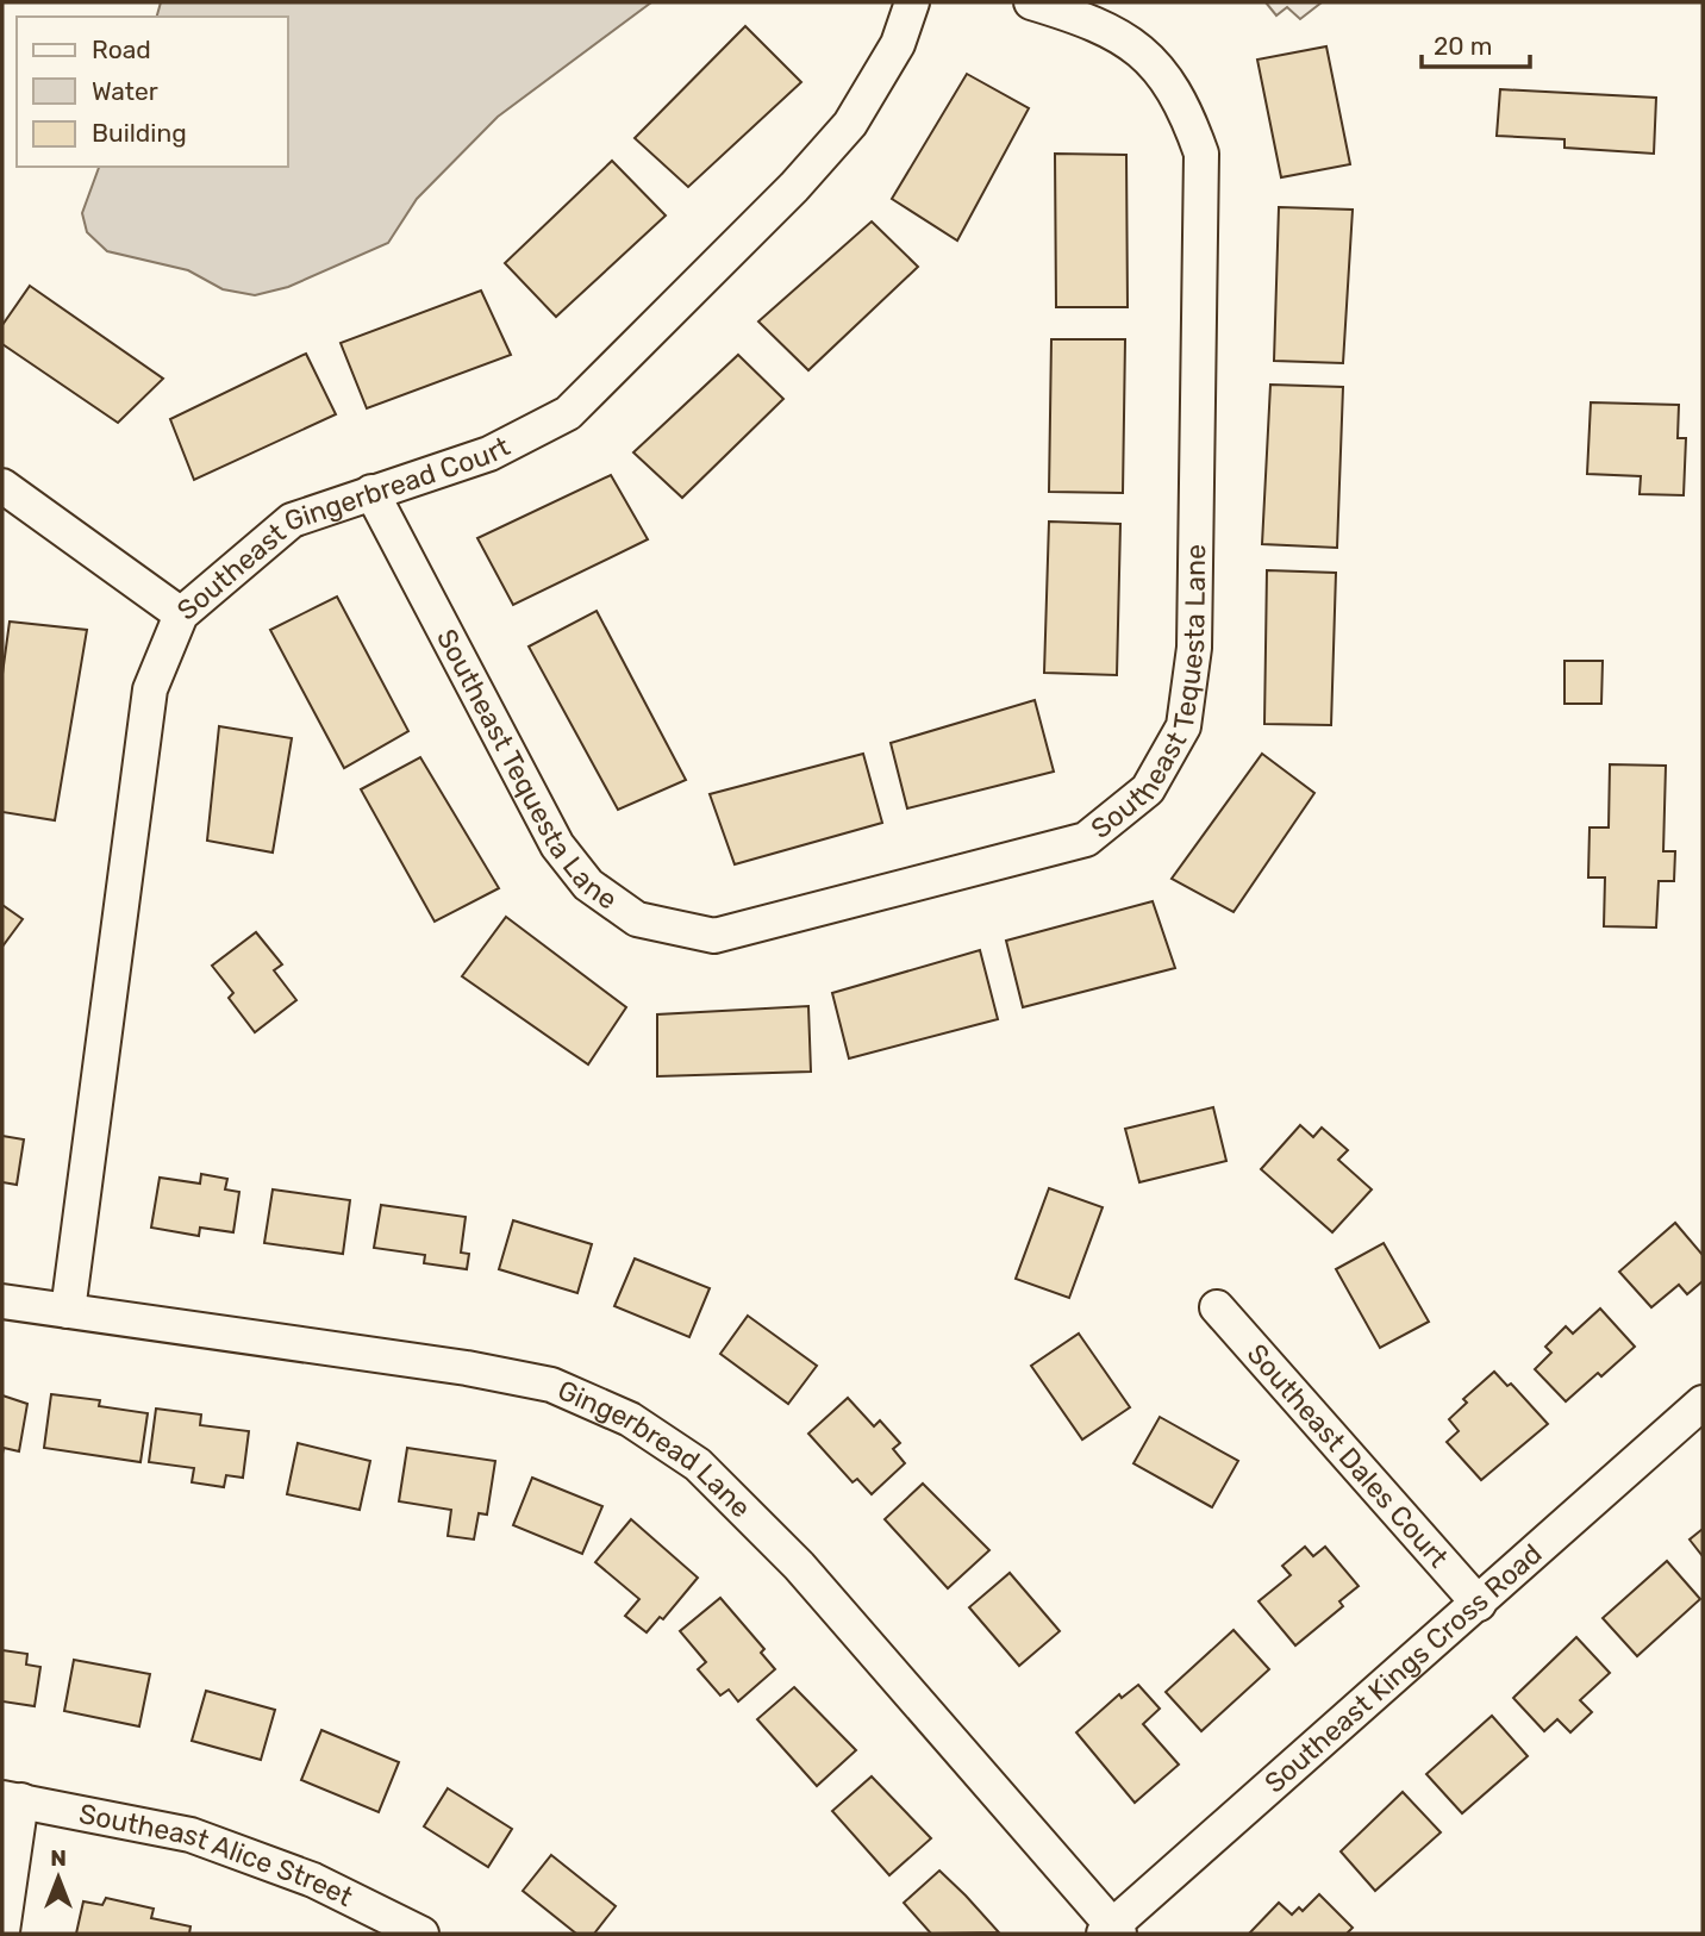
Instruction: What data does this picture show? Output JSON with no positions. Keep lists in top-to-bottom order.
{
  "streets": {
    "street": [
      "Southeast Gingerbread Court",
      "Southeast Tequesta Lane",
      "Gingerbread Lane",
      "Southeast Dales Court",
      "Southeast Kings Cross Road",
      "Southeast Alice Street"
    ]
  },
  "crossings": [
    ["Southeast Gingerbread Court", "Southeast Tequesta Lane"],
    ["Southeast Gingerbread Court", "Gingerbread Lane"],
    ["Gingerbread Lane", "Southeast Kings Cross Road"],
    ["Southeast Dales Court", "Southeast Kings Cross Road"]
  ],
  "legend": ["Road", "Water", "Building"],
  "scale_bar": "20 m",
  "north": "top"
}
